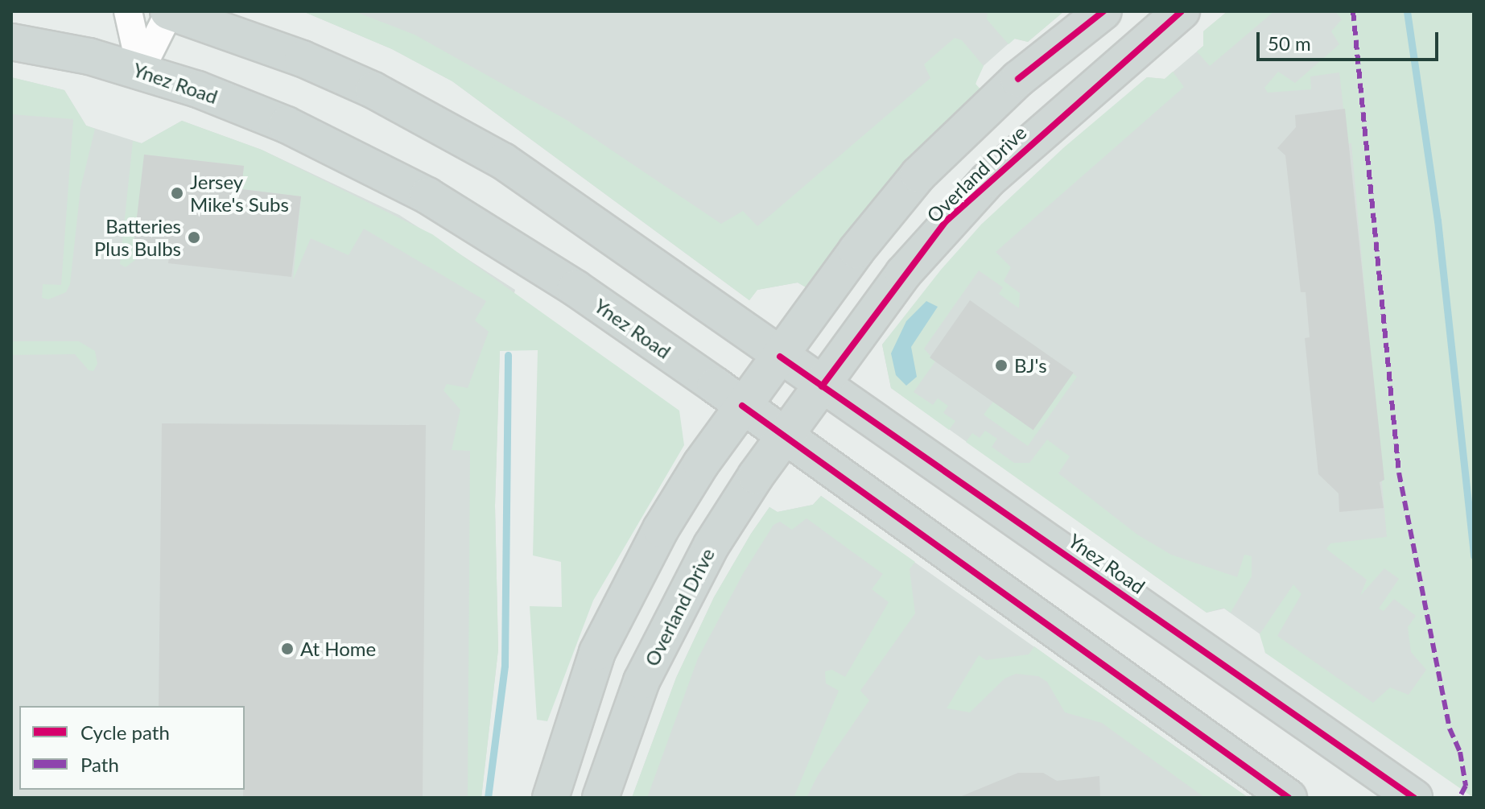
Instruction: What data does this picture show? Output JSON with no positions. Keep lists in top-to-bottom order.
{
  "streets": {
    "main road": ["Ynez Road", "Overland Drive"]
  },
  "crossings": [
    ["Ynez Road", "Overland Drive"]
  ],
  "places": [
    "Jersey Mike's Subs",
    "Batteries Plus Bulbs",
    "BJ's",
    "At Home"
  ],
  "legend": ["Cycle path", "Path"],
  "scale_bar": "50 m"
}
